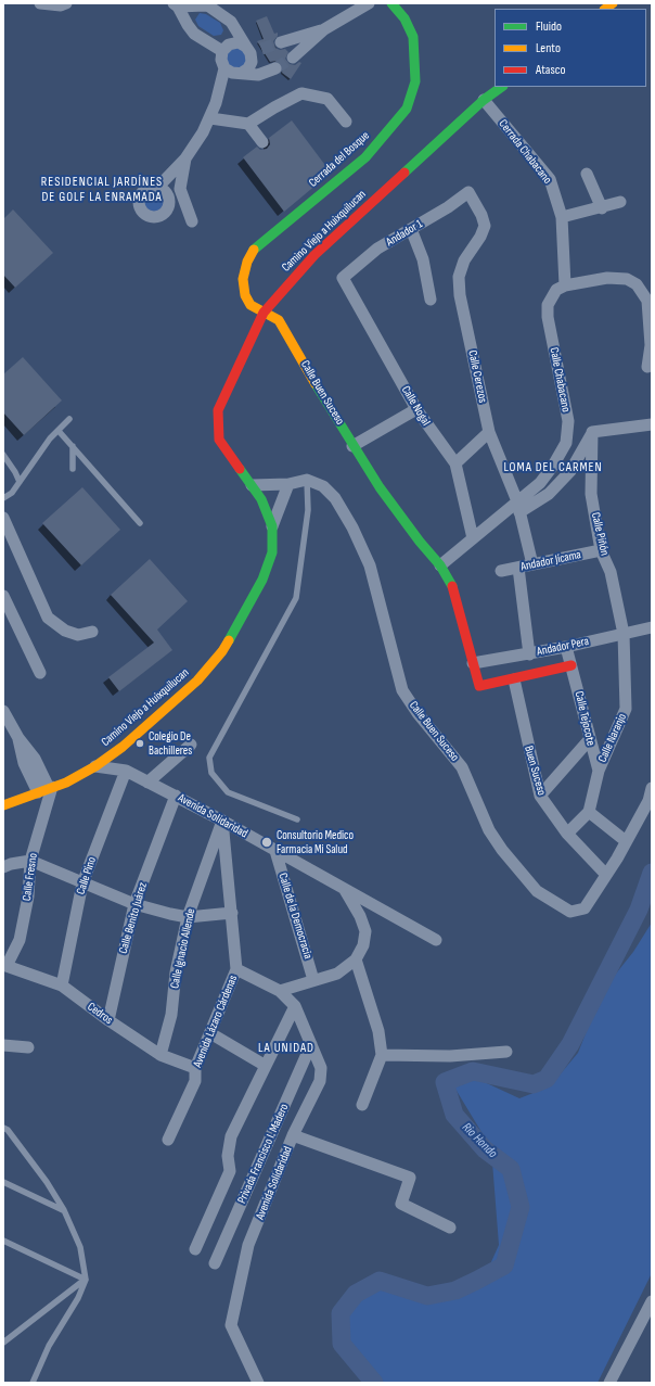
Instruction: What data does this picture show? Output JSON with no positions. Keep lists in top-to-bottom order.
{
  "streets": {
    "main road": ["Cerrada del Bosque", "Camino Viejo a Huixquilucan", "Calle Buen Suceso"],
    "street": [
      "Cerrada Chabacano",
      "Andador 1",
      "Calle Cerezos",
      "Calle Chabacano",
      "Calle Nogal",
      "Calle Piñón",
      "Andador Jícama",
      "Andador Pera",
      "Calle Tejocote",
      "Calle Naranjo",
      "Buen Suceso",
      "Avenida Solidaridad",
      "Calle Pino",
      "Calle Fresno",
      "Calle de la Democracia",
      "Calle Benito Juárez",
      "Calle Ignacio Allende",
      "Cedros",
      "Avenida Lázaro Cárdenas",
      "Privada Francisco I. Madero"
    ]
  },
  "crossings": [
    ["Cerrada Chabacano", "Camino Viejo a Huixquilucan"],
    ["Cerrada Chabacano", "Calle Chabacano"],
    ["Cerrada del Bosque", "Camino Viejo a Huixquilucan"],
    ["Cerrada del Bosque", "Calle Buen Suceso"],
    ["Camino Viejo a Huixquilucan", "Calle Buen Suceso"],
    ["Camino Viejo a Huixquilucan", "Avenida Solidaridad"],
    ["Camino Viejo a Huixquilucan", "Calle Fresno"],
    ["Andador 1", "Calle Cerezos"],
    ["Andador 1", "Calle Nogal"],
    ["Calle Cerezos", "Calle Chabacano"],
    ["Calle Cerezos", "Andador Jícama"],
    ["Calle Chabacano", "Calle Buen Suceso"],
    ["Calle Chabacano", "Calle Nogal"],
    ["Calle Buen Suceso", "Andador Pera"],
    ["Calle Buen Suceso", "Buen Suceso"],
    ["Calle Piñón", "Andador Jícama"],
    ["Calle Piñón", "Andador Pera"],
    ["Calle Piñón", "Calle Naranjo"],
    ["Andador Pera", "Calle Tejocote"],
    ["Andador Pera", "Calle Naranjo"],
    ["Calle Tejocote", "Calle Naranjo"],
    ["Avenida Solidaridad", "Calle Pino"],
    ["Avenida Solidaridad", "Calle de la Democracia"],
    ["Avenida Solidaridad", "Calle Benito Juárez"],
    ["Avenida Solidaridad", "Calle Ignacio Allende"],
    ["Avenida Solidaridad", "Avenida Lázaro Cárdenas"],
    ["Avenida Solidaridad", "Privada Francisco I. Madero"],
    ["Calle Pino", "Cedros"],
    ["Calle Fresno", "Cedros"],
    ["Calle Benito Juárez", "Cedros"],
    ["Calle Ignacio Allende", "Cedros"],
    ["Calle Ignacio Allende", "Avenida Lázaro Cárdenas"],
    ["Cedros", "Avenida Lázaro Cárdenas"]
  ],
  "districts": ["RESIDENCIAL JARDÍNES DE GOLF LA ENRAMADA", "LOMA DEL CARMEN", "LA UNIDAD"],
  "water": ["Rio Hondo"],
  "places": ["Colegio De Bachilleres", "Consultorio Medico Farmacia Mi Salud"],
  "legend": ["Fluido", "Lento", "Atasco"]
}
